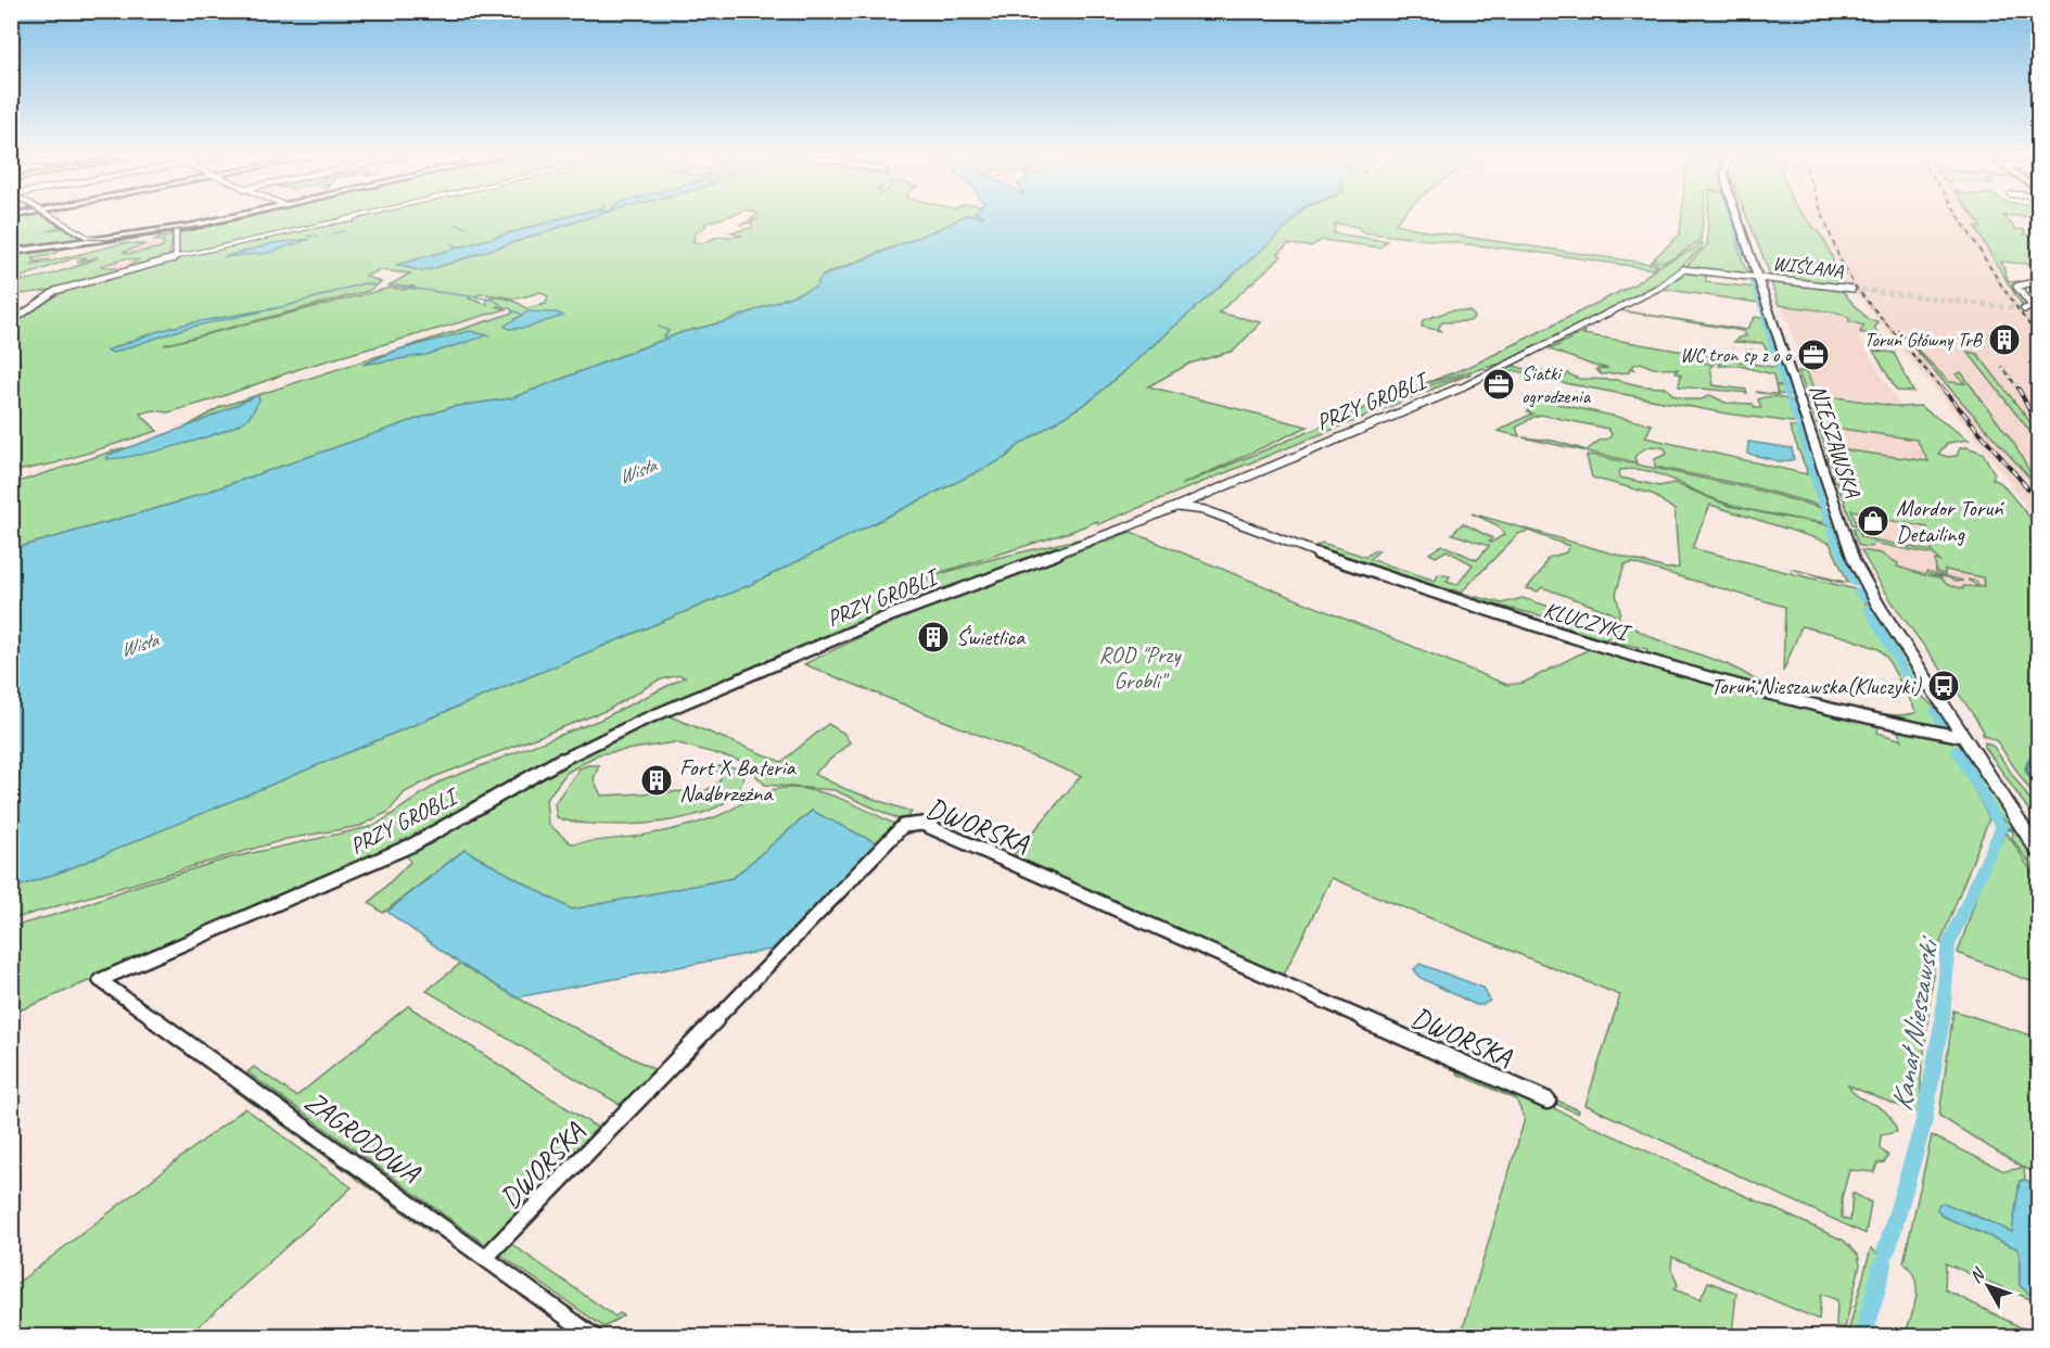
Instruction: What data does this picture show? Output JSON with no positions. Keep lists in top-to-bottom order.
{
  "streets": {
    "main road": ["NIESZAWSKA"],
    "street": [
      "WIŚLANA",
      "PRZY GROBLI",
      "KLUCZYKI",
      "DWORSKA",
      "ZAGRODOWA"
    ]
  },
  "crossings": [
    ["WIŚLANA", "PRZY GROBLI"],
    ["WIŚLANA", "NIESZAWSKA"],
    ["PRZY GROBLI", "KLUCZYKI"],
    ["PRZY GROBLI", "ZAGRODOWA"],
    ["NIESZAWSKA", "KLUCZYKI"],
    ["DWORSKA", "ZAGRODOWA"]
  ],
  "water": ["Wisła", "Kanał Nieszawski"],
  "parks": ["ROD \"Przy Grobli\""],
  "places": {
    "building": ["Toruń Główny TrB", "Świetlica", "Fort X Bateria Nadbrzeżna"],
    "office": ["WC tron sp z o o", "Siatki ogrodzenia"],
    "shop": ["Mordor Toruń Detailing"],
    "bus stop": ["Toruń,Nieszawska(Kluczyki)"]
  },
  "north": "top left"
}
